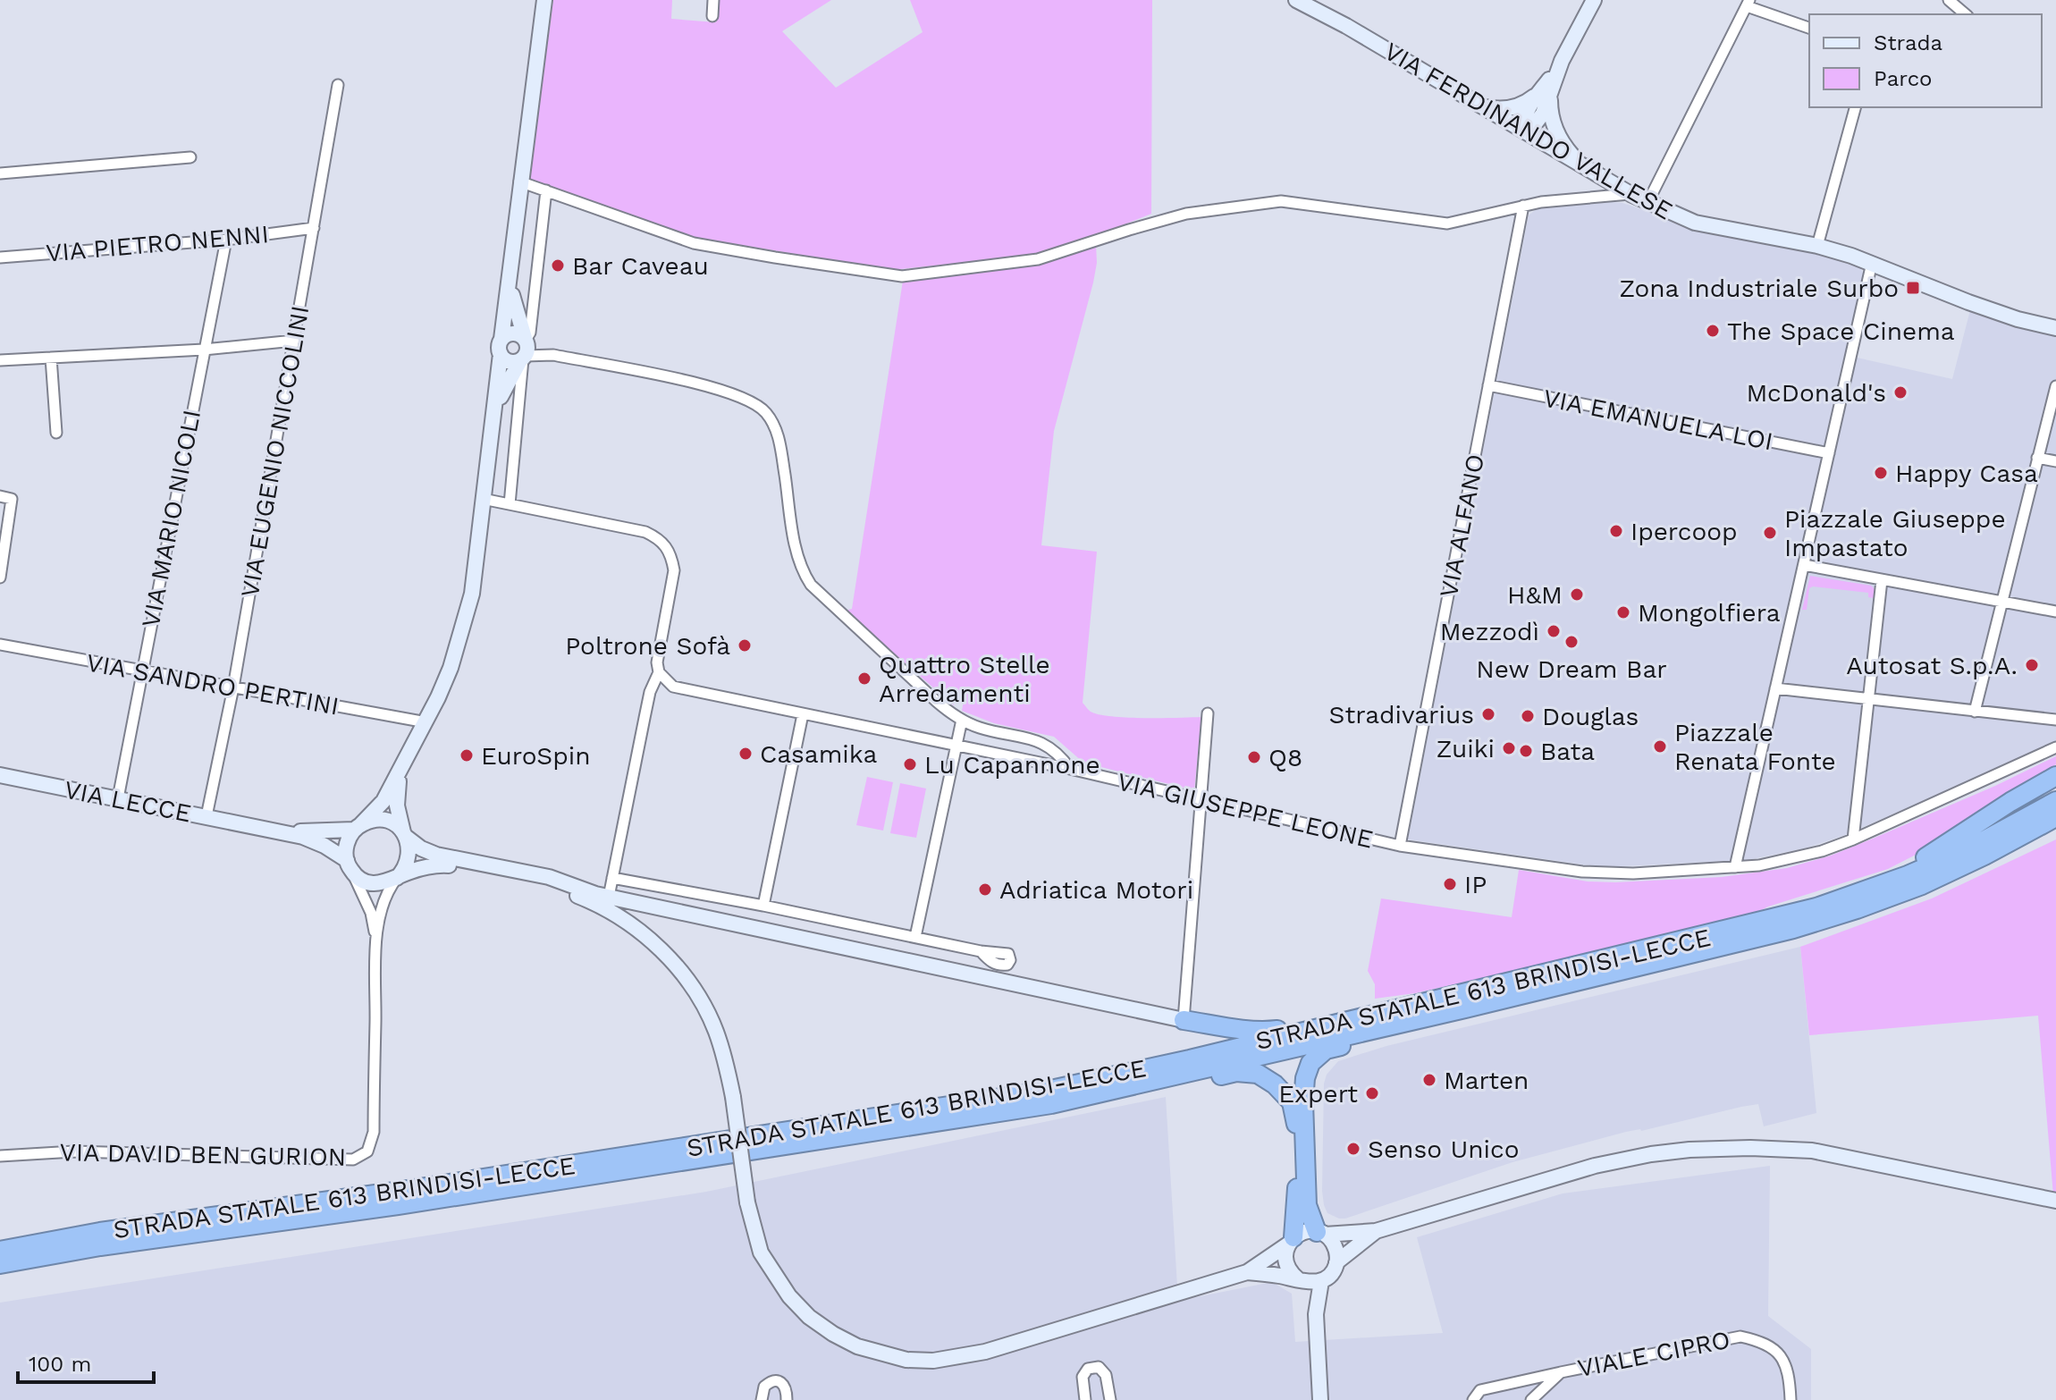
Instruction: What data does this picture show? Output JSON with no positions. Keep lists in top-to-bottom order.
{
  "streets": {
    "highway": ["STRADA STATALE 613 BRINDISI-LECCE"],
    "street": [
      "VIA FERDINANDO VALLESE",
      "VIA PIETRO NENNI",
      "VIA EMANUELA LOI",
      "VIA EUGENIO NICCOLINI",
      "VIA MARIO NICOLI",
      "VIA ALFANO",
      "VIA SANDRO PERTINI",
      "VIA LECCE",
      "VIA GIUSEPPE LEONE",
      "VIA DAVID BEN GURION",
      "VIALE CIPRO"
    ]
  },
  "crossings": [
    ["VIA PIETRO NENNI", "VIA EUGENIO NICCOLINI"],
    ["VIA PIETRO NENNI", "VIA MARIO NICOLI"],
    ["VIA EMANUELA LOI", "VIA ALFANO"],
    ["VIA EUGENIO NICCOLINI", "VIA SANDRO PERTINI"],
    ["VIA EUGENIO NICCOLINI", "VIA LECCE"],
    ["VIA MARIO NICOLI", "VIA SANDRO PERTINI"],
    ["VIA MARIO NICOLI", "VIA LECCE"],
    ["VIA ALFANO", "VIA GIUSEPPE LEONE"],
    ["VIA LECCE", "VIA DAVID BEN GURION"]
  ],
  "places": {
    "other": [
      "Bar Caveau",
      "The Space Cinema",
      "McDonald's",
      "Happy Casa",
      "Ipercoop",
      "Piazzale Giuseppe Impastato",
      "H&M",
      "Mongolfiera",
      "Mezzodì",
      "New Dream Bar",
      "Poltrone Sofà",
      "Autosat S.p.A.",
      "Quattro Stelle Arredamenti",
      "Stradivarius",
      "Douglas",
      "Piazzale Renata Fonte",
      "Zuiki",
      "Bata",
      "Casamika",
      "EuroSpin",
      "Q8",
      "Lu Capannone",
      "IP",
      "Adriatica Motori",
      "Marten",
      "Expert",
      "Senso Unico"
    ],
    "transit": ["Zona Industriale Surbo"]
  },
  "legend": ["Strada", "Parco"],
  "scale_bar": "100 m"
}
